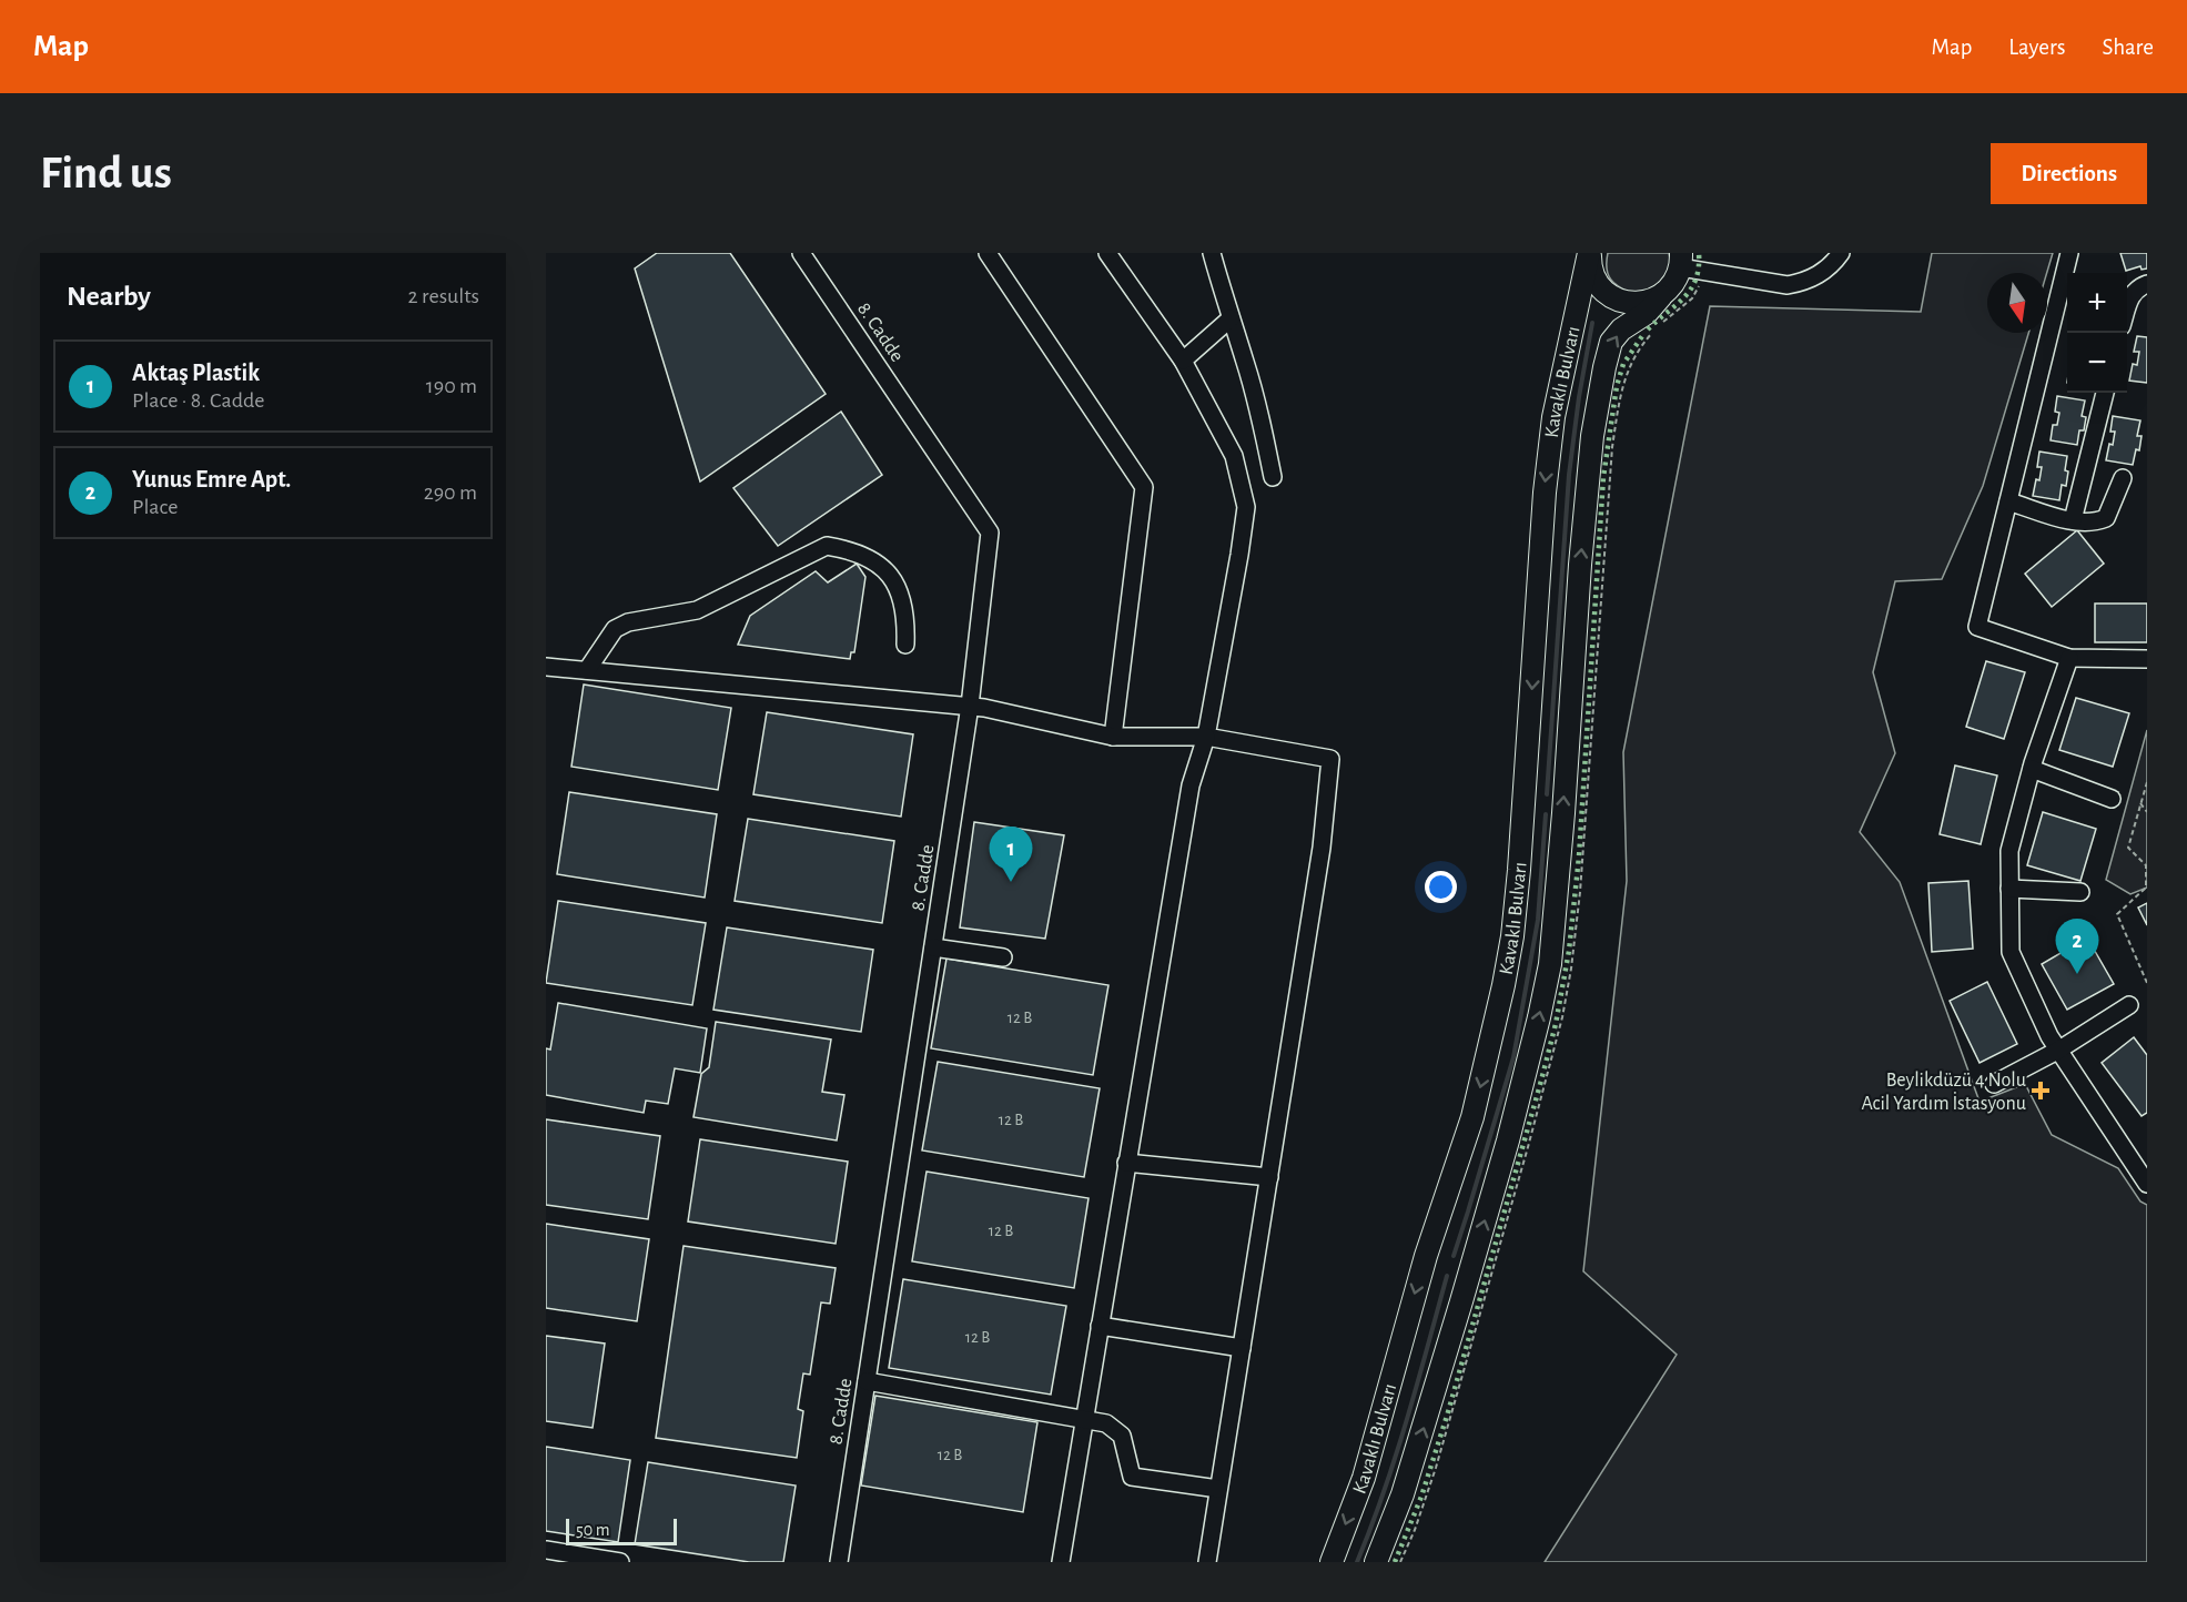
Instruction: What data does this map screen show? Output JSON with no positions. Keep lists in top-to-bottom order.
{
  "streets": {
    "main road": ["Kavaklı Bulvarı"],
    "street": ["8. Cadde"]
  },
  "places": {
    "health": ["Beylikdüzü 4 Nolu Acil Yardım İstasyonu"]
  },
  "house_numbers": [
    "12 B",
    "12 B",
    "12 B",
    "12 B",
    "12 B"
  ],
  "scale_bar": "50 m",
  "north": "bottom",
  "page": {
    "header": "Map",
    "nav": ["Map", "Layers", "Share"],
    "buttons": "Directions",
    "title": "Find us",
    "heading": ["Nearby", "2 results"],
    "map_buttons": ["+", "−"],
    "list": [
      {
        "mark": "1",
        "name": "Aktaş Plastik",
        "note": "Place · 8. Cadde",
        "value": "190 m"
      },
      {
        "mark": "2",
        "name": "Yunus Emre Apt.",
        "note": "Place",
        "value": "290 m"
      }
    ],
    "pins": ["1", "2"],
    "scale": "50 m"
  }
}
